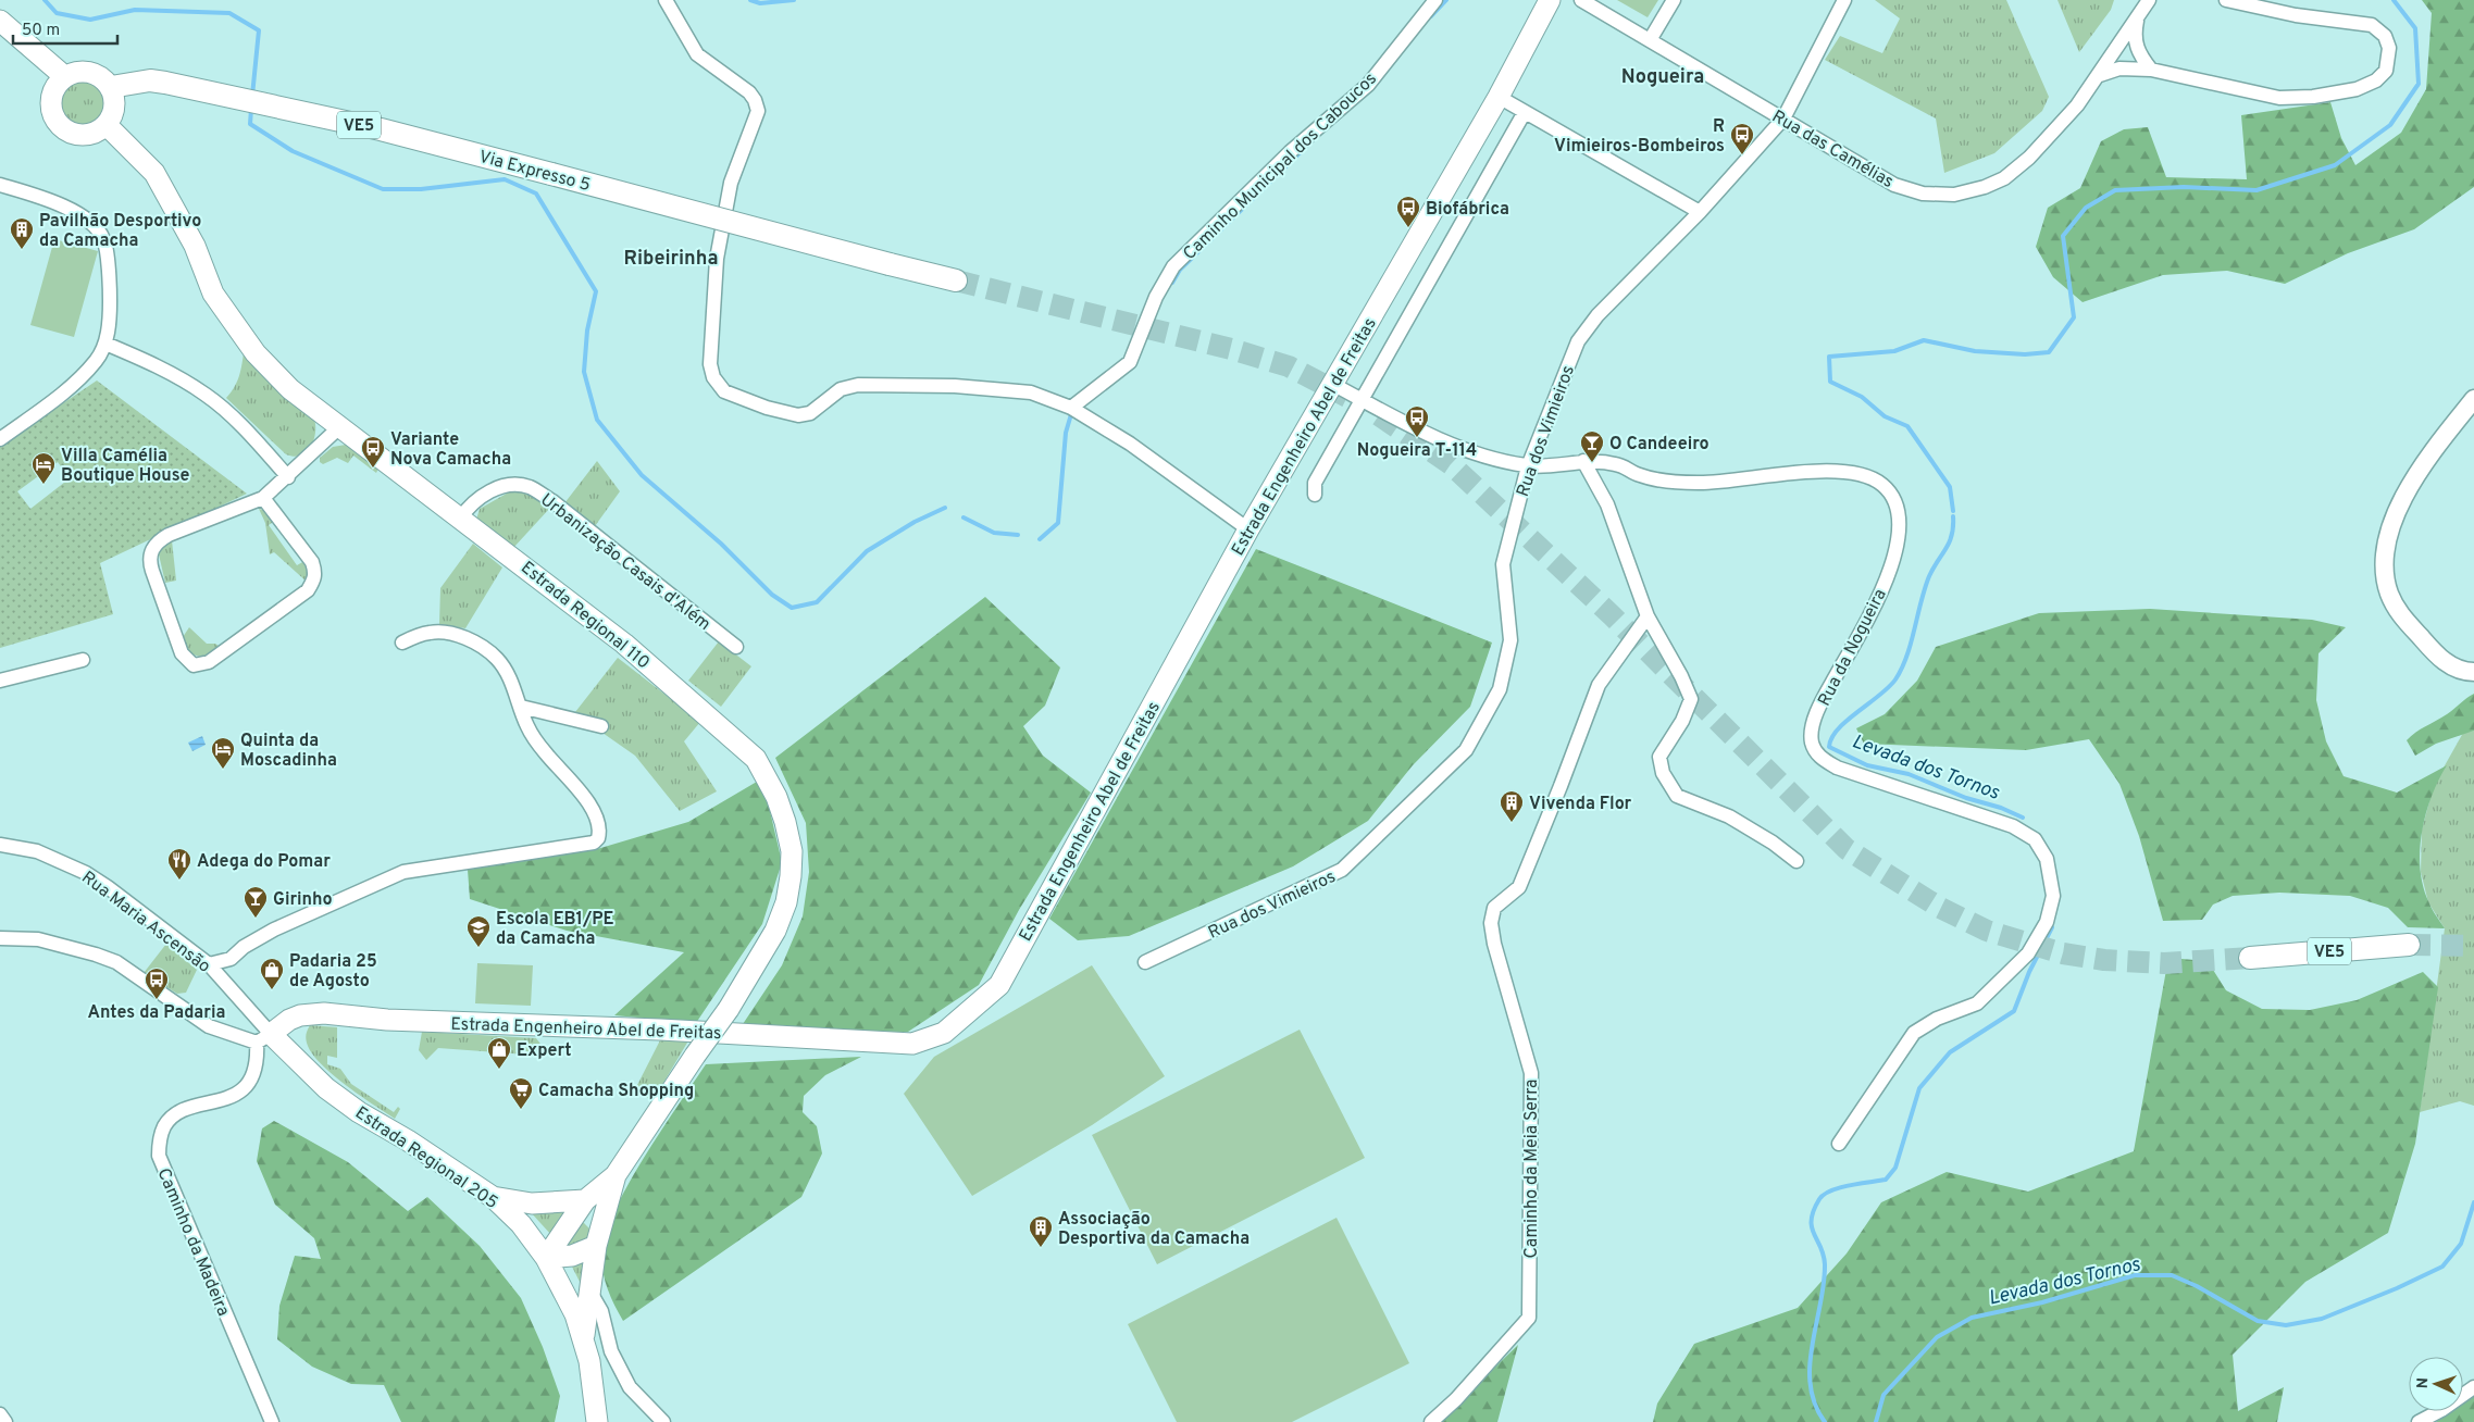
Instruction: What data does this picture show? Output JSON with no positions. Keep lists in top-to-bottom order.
{
  "streets": {
    "main road": [
      "VE5",
      "Via Expresso 5",
      "Estrada Engenheiro Abel de Freitas",
      "Estrada Regional 110",
      "Estrada Regional 205"
    ],
    "street": [
      "Rua das Camélias",
      "Caminho Municipal dos Caboucos",
      "Rua dos Vimieiros",
      "Urbanização Casais d'Além",
      "Rua da Nogueira",
      "Rua Maria Ascensão",
      "Caminho da Meia Serra",
      "Caminho da Madeira"
    ]
  },
  "crossings": [
    ["Rua das Camélias", "Rua dos Vimieiros"],
    ["Via Expresso 5", "Estrada Regional 110"],
    ["Rua dos Vimieiros", "Rua da Nogueira"],
    ["Estrada Engenheiro Abel de Freitas", "Rua da Nogueira"],
    ["Estrada Engenheiro Abel de Freitas", "Rua Maria Ascensão"],
    ["Estrada Engenheiro Abel de Freitas", "Estrada Regional 205"],
    ["Estrada Engenheiro Abel de Freitas", "Caminho da Madeira"],
    ["Urbanização Casais d'Além", "Estrada Regional 110"],
    ["Estrada Regional 110", "Estrada Regional 205"],
    ["Rua Maria Ascensão", "Estrada Regional 205"],
    ["Rua Maria Ascensão", "Caminho da Madeira"],
    ["Estrada Regional 205", "Caminho da Madeira"]
  ],
  "districts": ["Nogueira", "Ribeirinha"],
  "water": ["Levada dos Tornos"],
  "places": {
    "bus stop": [
      "R Vimieiros-Bombeiros",
      "Biofábrica",
      "Nogueira T-114",
      "Variante Nova Camacha",
      "Antes da Padaria"
    ],
    "building": ["Pavilhão Desportivo da Camacha", "Vivenda Flor", "Associação Desportiva da Camacha"],
    "bar": ["O Candeeiro", "Girinho"],
    "hotel": ["Villa Camélia Boutique House", "Quinta da Moscadinha"],
    "restaurant": ["Adega do Pomar"],
    "school or university": ["Escola EB1/PE da Camacha"],
    "shop": ["Padaria 25 de Agosto", "Expert"],
    "supermarket": ["Camacha Shopping"]
  },
  "scale_bar": "50 m",
  "north": "left"
}
